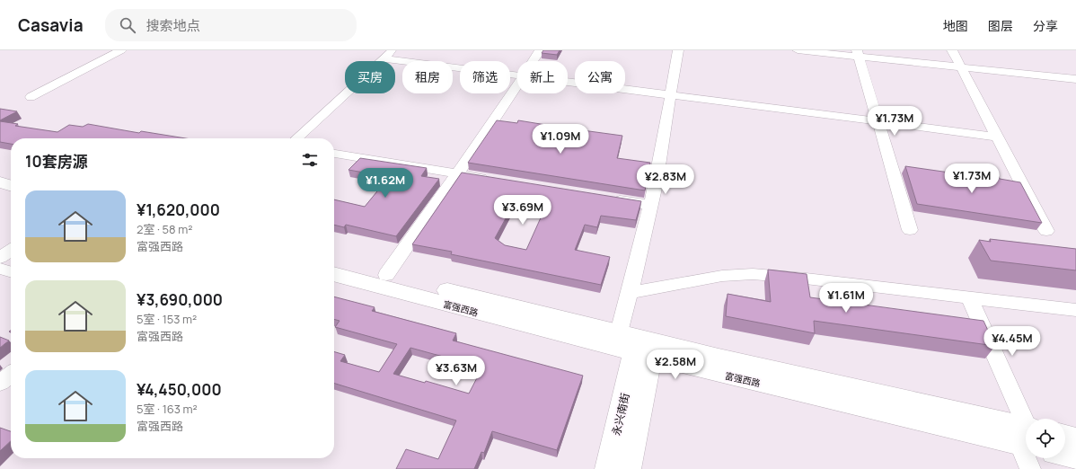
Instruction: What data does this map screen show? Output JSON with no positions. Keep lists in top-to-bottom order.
{
  "streets": {
    "main road": ["富强西路", "永兴南街"]
  },
  "crossings": [
    ["富强西路", "永兴南街"]
  ],
  "page": {
    "header": "Casavia",
    "search": "搜索地点",
    "nav": ["地图", "图层", "分享"],
    "chip": [
      "买房",
      "租房",
      "筛选",
      "新上",
      "公寓"
    ],
    "price": [
      "¥1.73M",
      "¥1.09M",
      "¥1.73M",
      "¥2.83M",
      "¥1.62M",
      "¥3.69M",
      "¥1.61M",
      "¥4.45M",
      "¥2.58M",
      "¥3.63M"
    ],
    "heading": "10套房源",
    "list": [
      {
        "name": "¥1,620,000",
        "note": "2室 · 58 m² · 富强西路"
      },
      {
        "name": "¥3,690,000",
        "note": "5室 · 153 m² · 富强西路"
      },
      {
        "name": "¥4,450,000",
        "note": "5室 · 163 m² · 富强西路"
      }
    ]
  }
}
